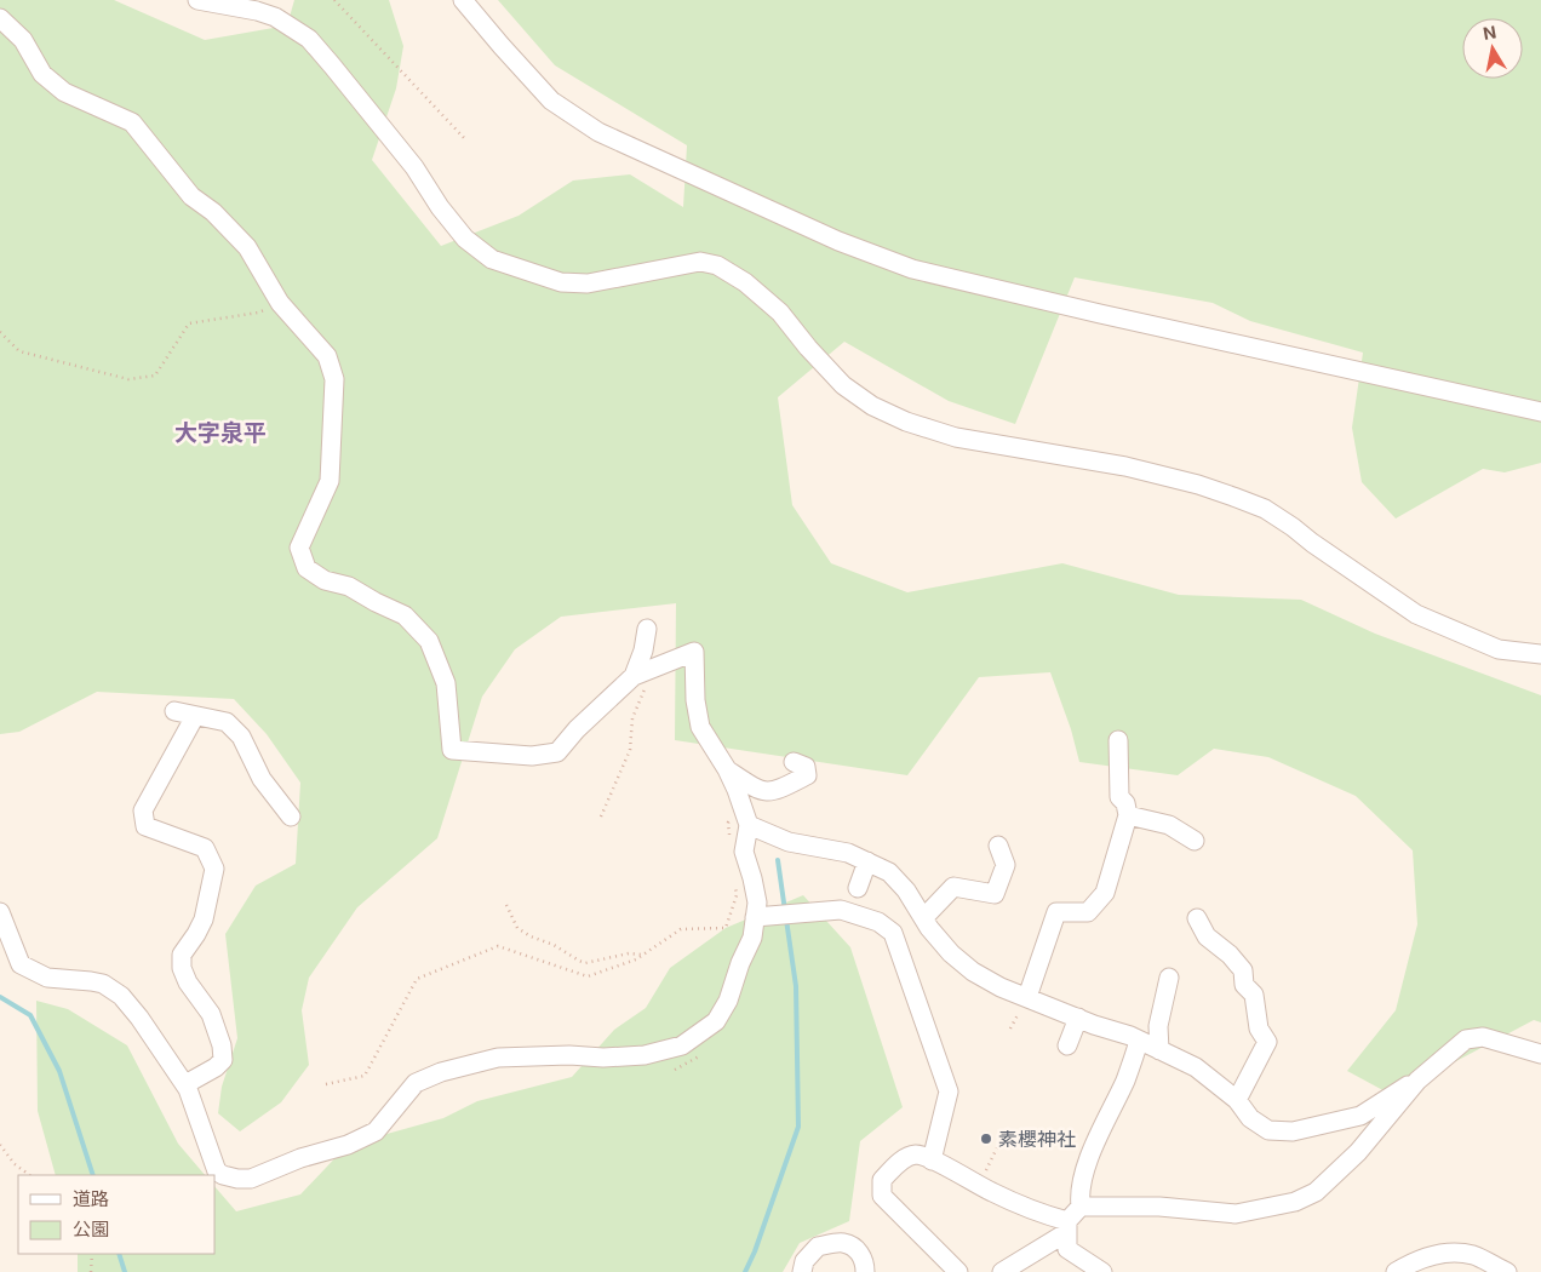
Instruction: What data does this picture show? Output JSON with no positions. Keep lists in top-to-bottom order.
{
  "districts": ["大字泉平"],
  "places": ["素櫻神社"],
  "legend": ["道路", "公園"],
  "north": "top"
}
